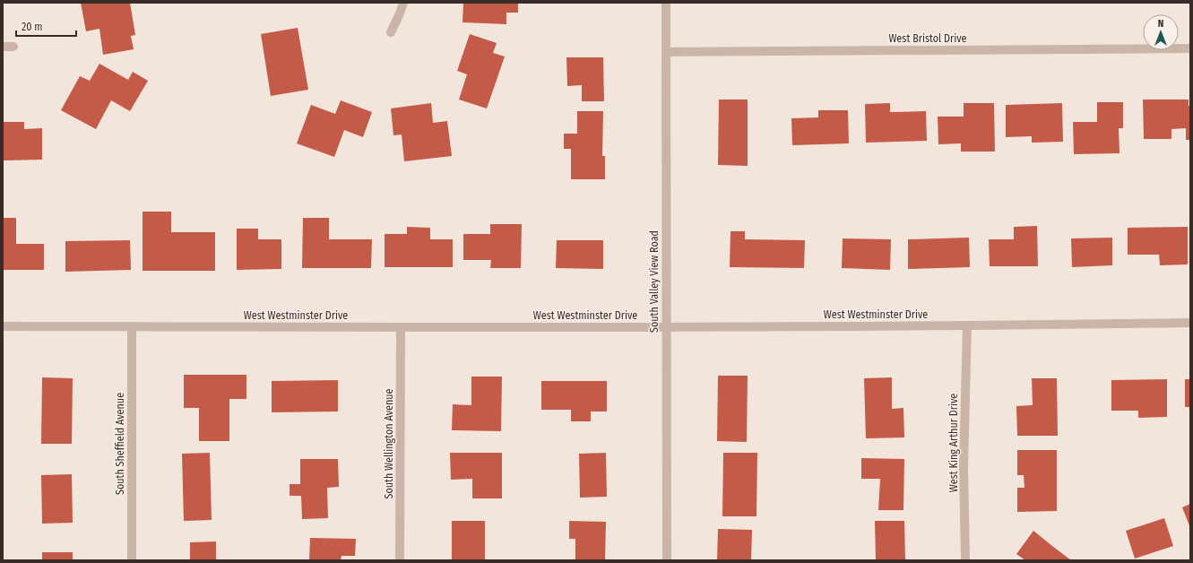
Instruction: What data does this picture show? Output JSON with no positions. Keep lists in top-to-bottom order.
{
  "streets": {
    "street": [
      "West Bristol Drive",
      "South Valley View Road",
      "West Westminster Drive",
      "West King Arthur Drive",
      "South Sheffield Avenue",
      "South Wellington Avenue"
    ]
  },
  "crossings": [
    ["West Bristol Drive", "South Valley View Road"],
    ["South Valley View Road", "West Westminster Drive"],
    ["West Westminster Drive", "West King Arthur Drive"],
    ["West Westminster Drive", "South Sheffield Avenue"],
    ["West Westminster Drive", "South Wellington Avenue"]
  ],
  "scale_bar": "20 m",
  "north": "top"
}
